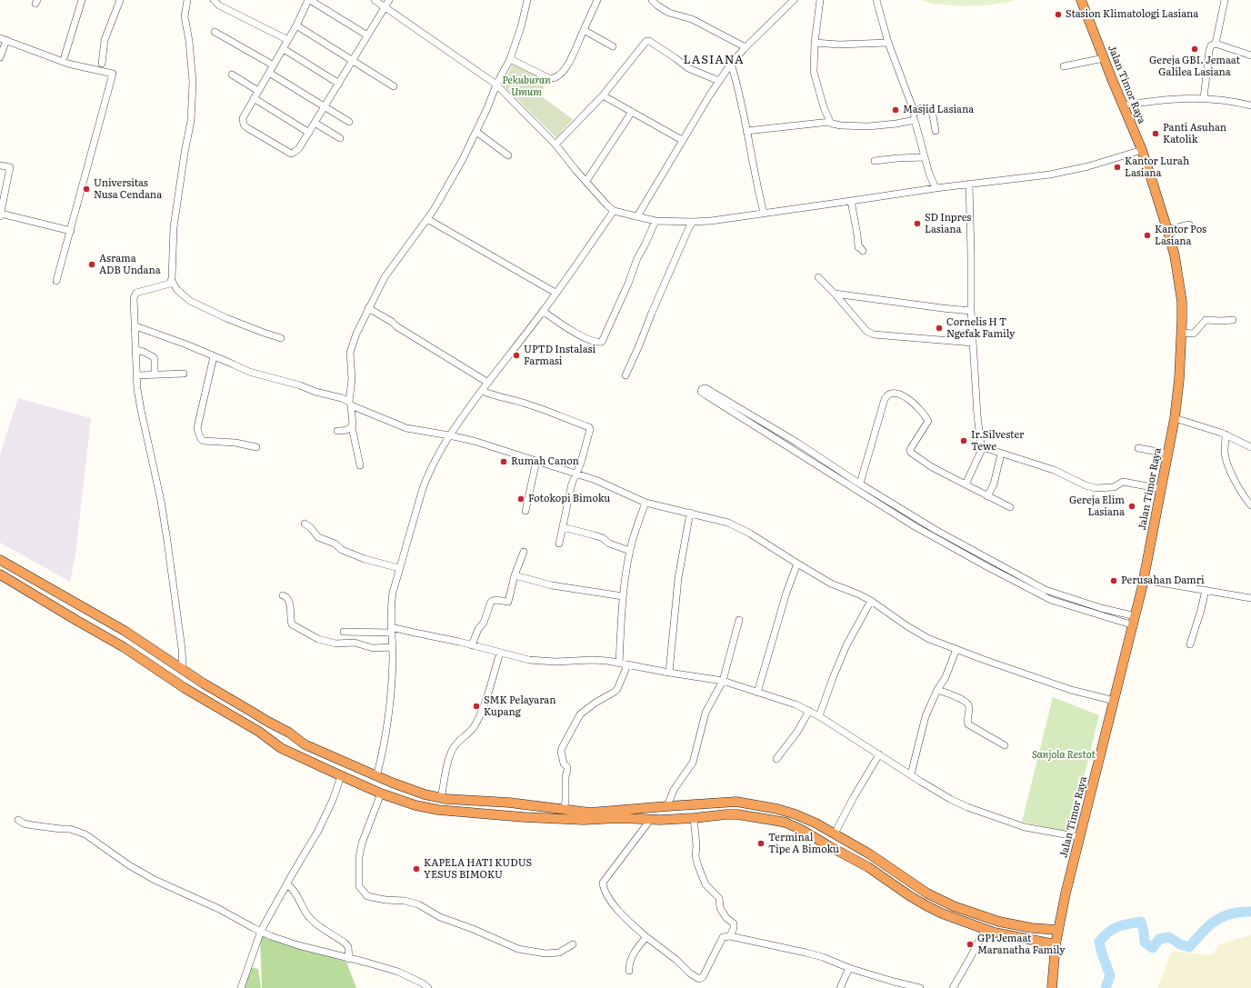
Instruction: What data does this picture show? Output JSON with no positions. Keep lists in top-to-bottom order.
{
  "streets": {
    "highway": ["Jalan Timor Raya"]
  },
  "districts": ["LASIANA"],
  "parks": ["Pekuburan Umum", "Sanjola Restot"],
  "places": [
    "Stasion Klimatologi Lasiana",
    "Gereja GBI. Jemaat Galilea Lasiana",
    "Masjid Lasiana",
    "Panti Asuhan Katolik",
    "Kantor Lurah Lasiana",
    "Universitas Nusa Cendana",
    "SD Inpres Lasiana",
    "Kantor Pos Lasiana",
    "Asrama ADB Undana",
    "Cornelis H T Ngefak Family",
    "UPTD Instalasi Farmasi",
    "Ir.Silvester Tewe",
    "Rumah Canon",
    "Fotokopi Bimoku",
    "Gereja Elim Lasiana",
    "Perusahan Damri",
    "SMK Pelayaran Kupang",
    "Terminal Tipe A Bimoku",
    "KAPELA HATI KUDUS YESUS BIMOKU",
    "GPI Jemaat Maranatha Family"
  ]
}
